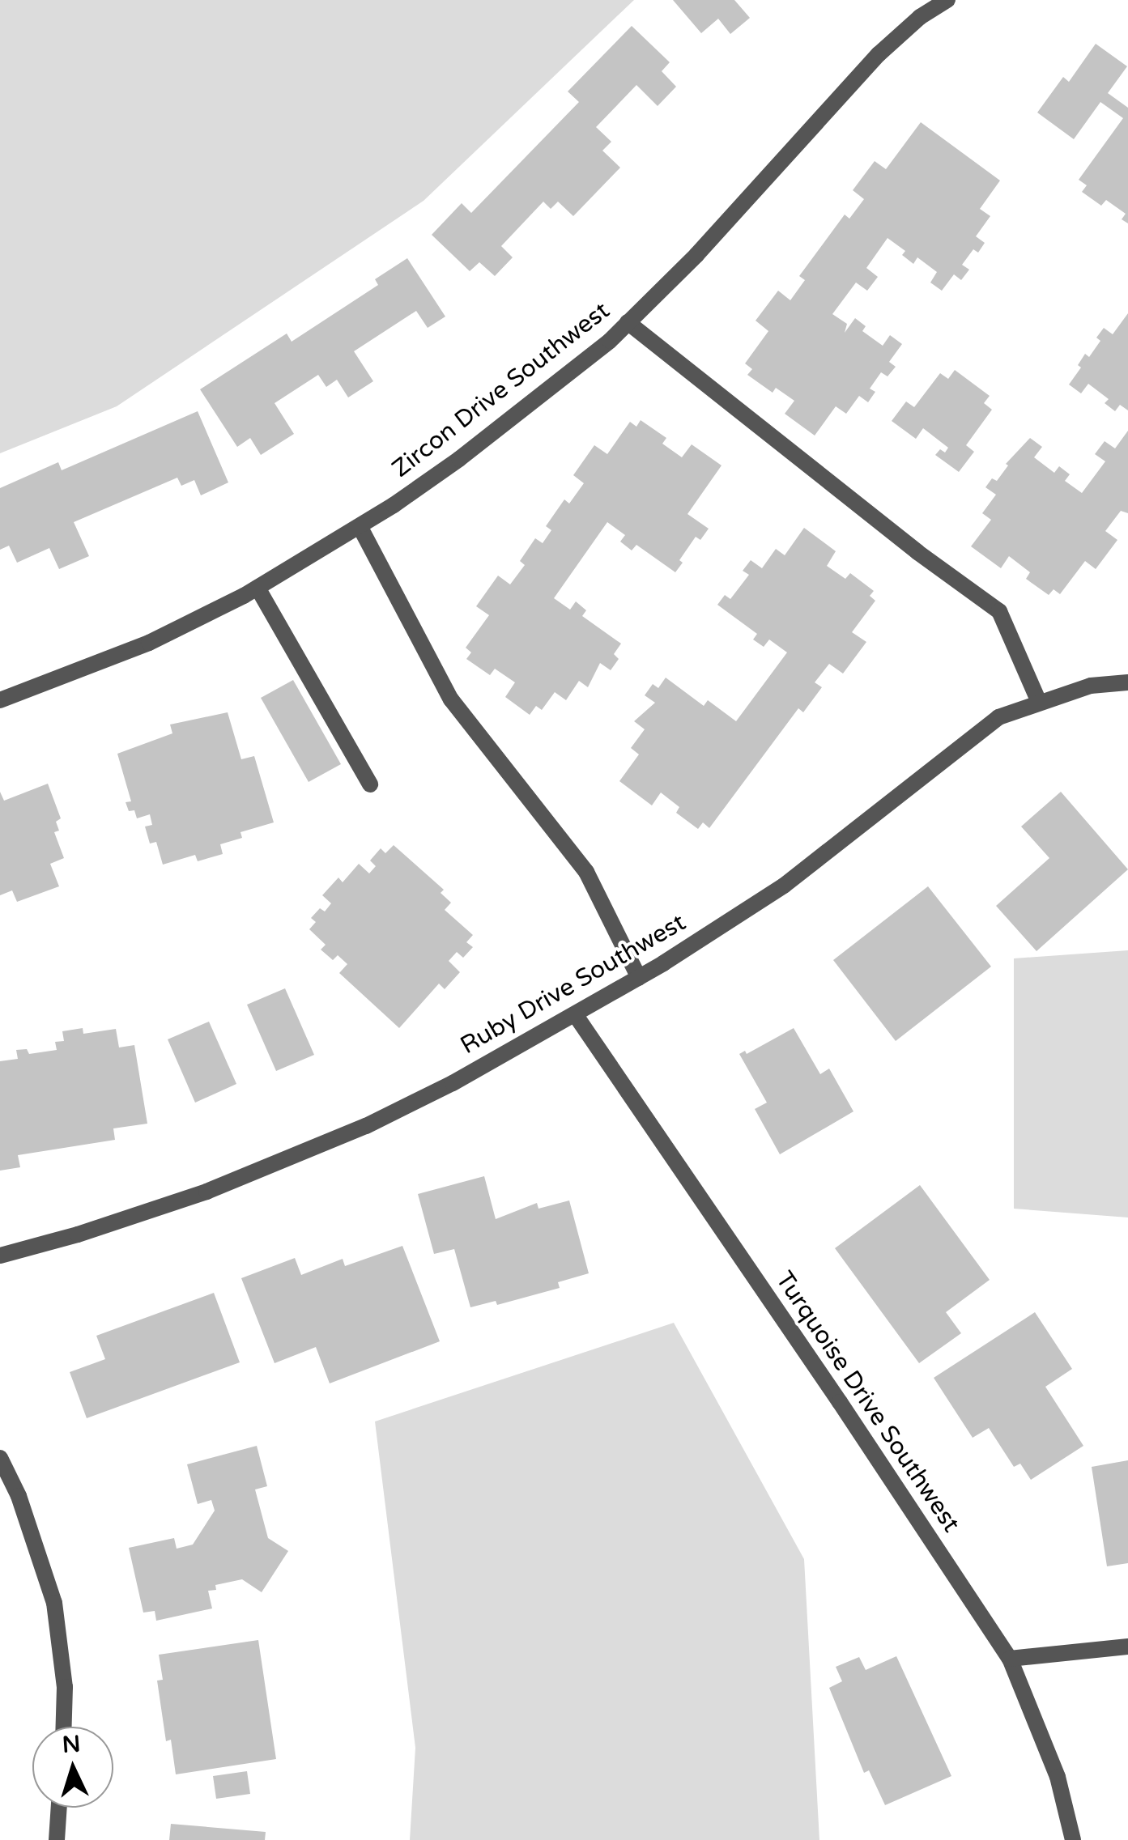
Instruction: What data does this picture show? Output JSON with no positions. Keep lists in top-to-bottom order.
{
  "streets": {
    "street": ["Zircon Drive Southwest", "Ruby Drive Southwest", "Turquoise Drive Southwest"]
  },
  "crossings": [
    ["Ruby Drive Southwest", "Turquoise Drive Southwest"]
  ],
  "north": "top"
}
